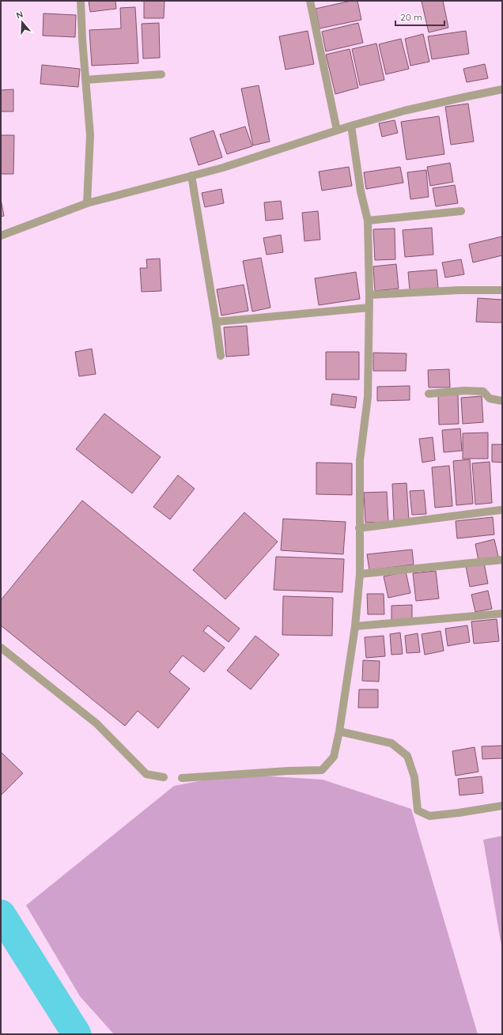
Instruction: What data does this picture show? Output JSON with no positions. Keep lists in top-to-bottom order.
{
  "scale_bar": "20 m",
  "north": "top"
}
